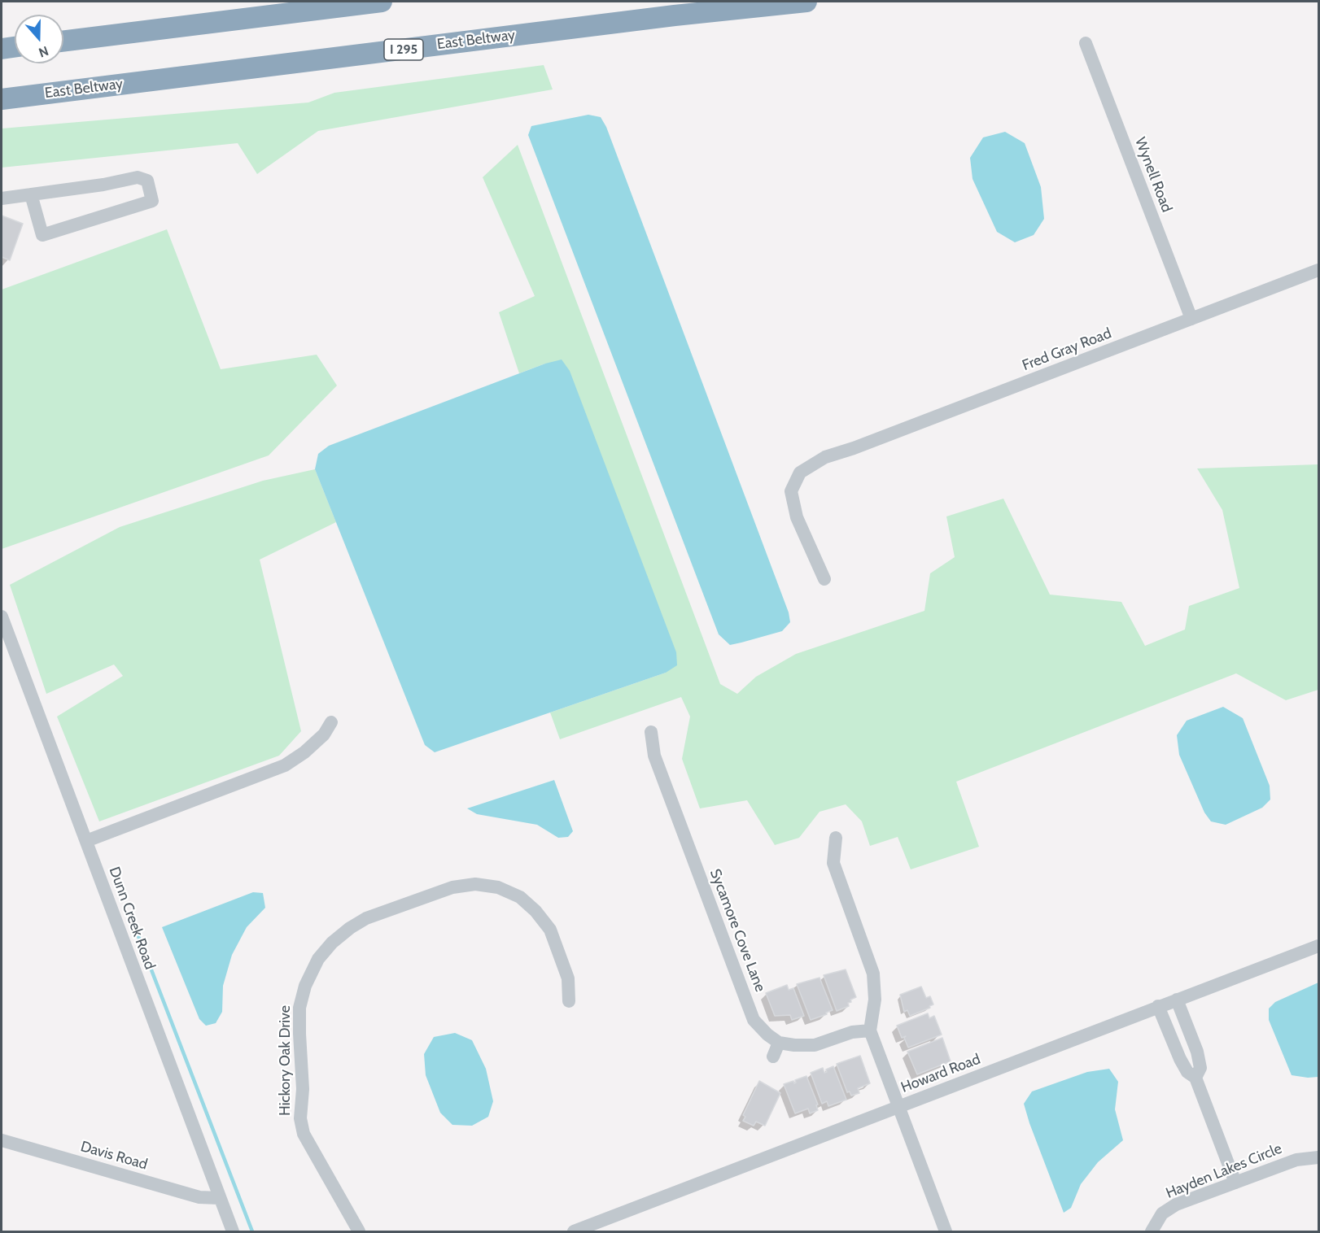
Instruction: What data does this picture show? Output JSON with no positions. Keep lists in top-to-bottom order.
{
  "streets": {
    "highway": ["East Beltway", "I 295"],
    "street": [
      "Wynell Road",
      "Fred Gray Road",
      "Dunn Creek Road",
      "Sycamore Cove Lane",
      "Hickory Oak Drive",
      "Howard Road",
      "Davis Road",
      "Hayden Lakes Circle"
    ]
  },
  "crossings": [
    ["Wynell Road", "Fred Gray Road"],
    ["Dunn Creek Road", "Davis Road"]
  ],
  "north": "bottom"
}
